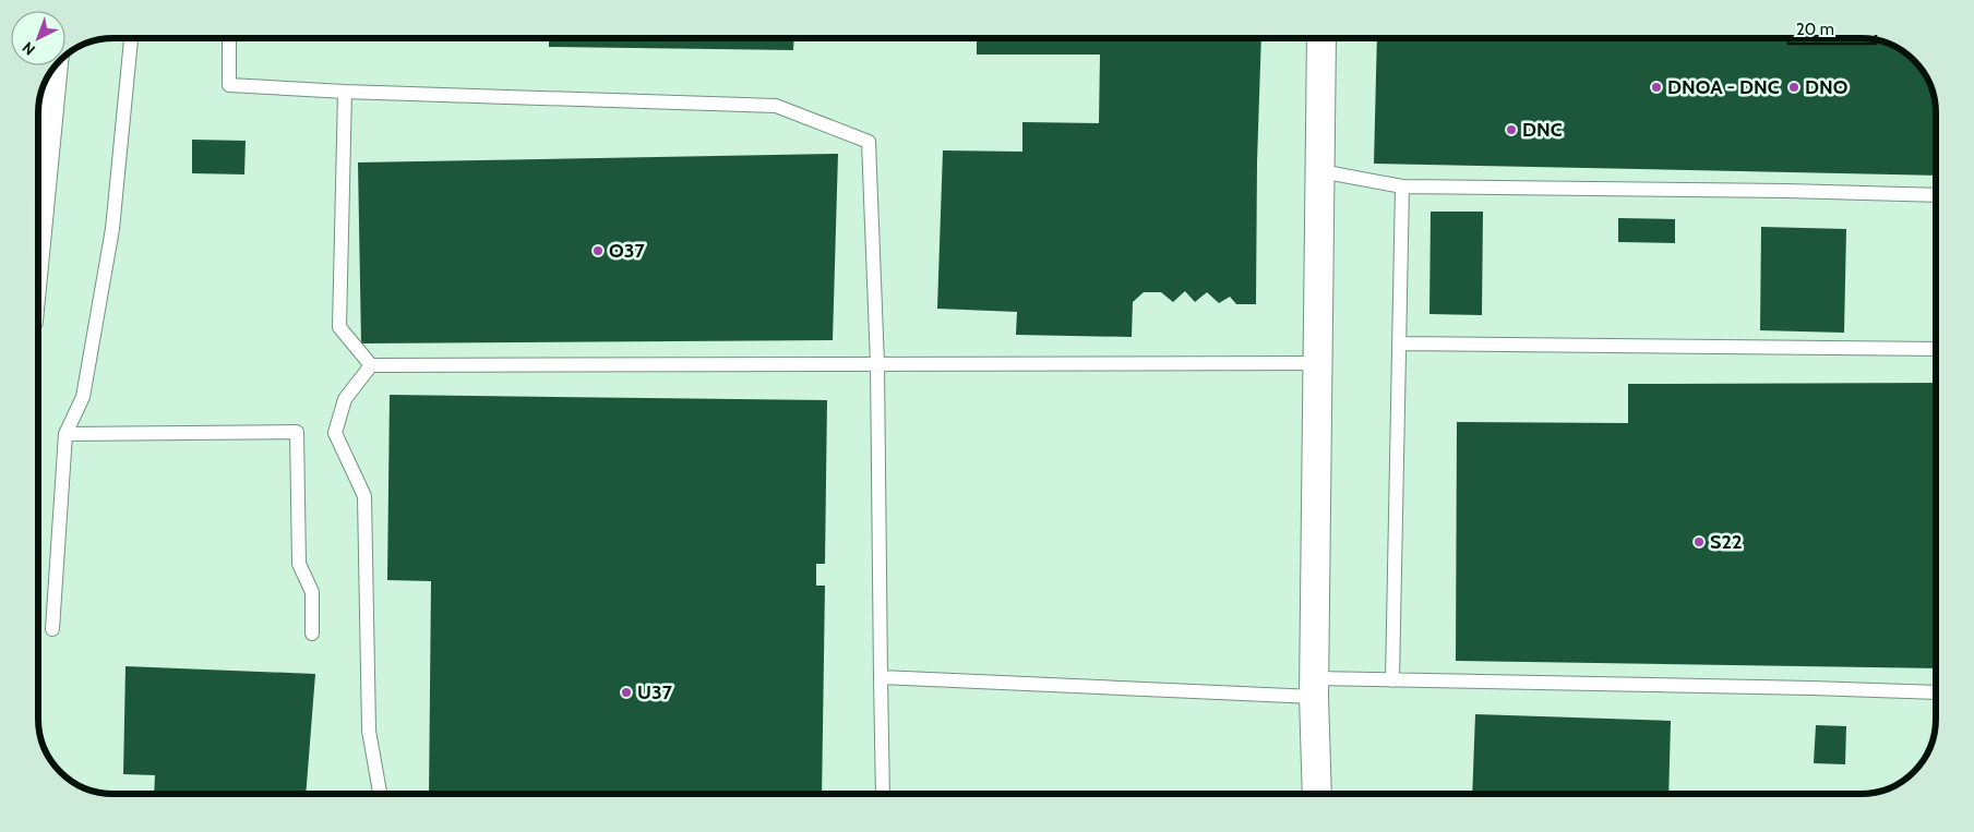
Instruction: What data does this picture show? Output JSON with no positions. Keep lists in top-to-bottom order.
{
  "places": [
    "DNOA - DNC",
    "DNO",
    "DNC",
    "O37",
    "S22",
    "U37"
  ],
  "scale_bar": "20 m",
  "north": "bottom left"
}
